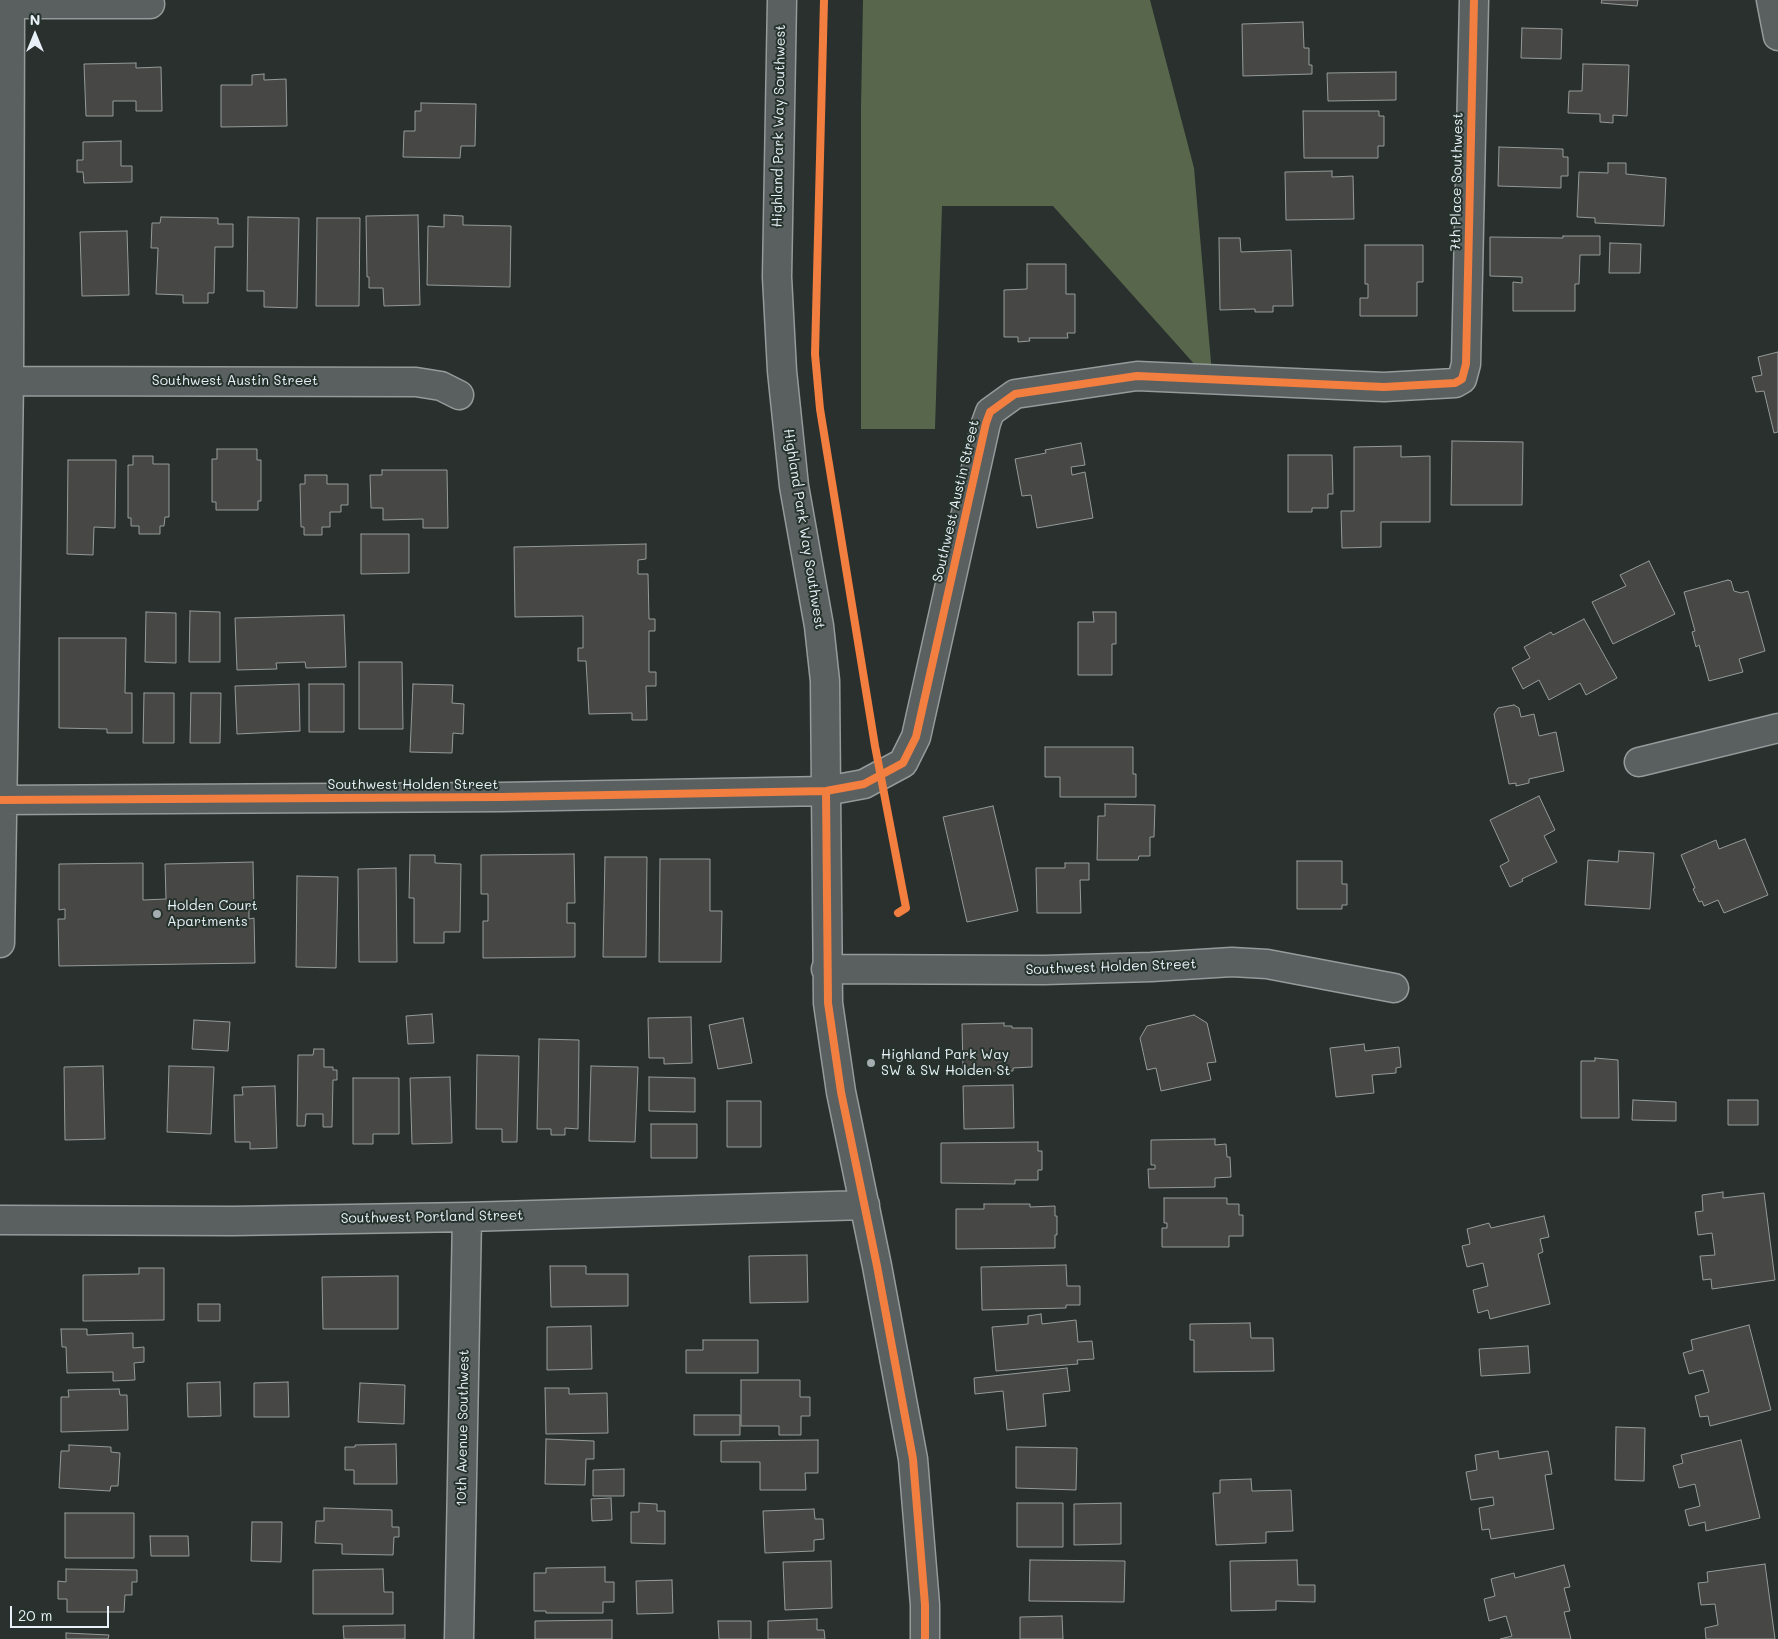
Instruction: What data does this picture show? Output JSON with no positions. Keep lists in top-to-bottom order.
{
  "streets": {
    "street": [
      "Highland Park Way Southwest",
      "7th Place Southwest",
      "Southwest Austin Street",
      "Southwest Holden Street",
      "Southwest Portland Street",
      "10th Avenue Southwest"
    ]
  },
  "crossings": [
    ["Highland Park Way Southwest", "Southwest Austin Street"],
    ["Highland Park Way Southwest", "Southwest Holden Street"],
    ["Highland Park Way Southwest", "Southwest Portland Street"],
    ["7th Place Southwest", "Southwest Austin Street"],
    ["Southwest Austin Street", "Southwest Holden Street"],
    ["Southwest Portland Street", "10th Avenue Southwest"]
  ],
  "places": ["Holden Court Apartments", "Highland Park Way SW & SW Holden St"],
  "scale_bar": "20 m",
  "north": "top"
}
